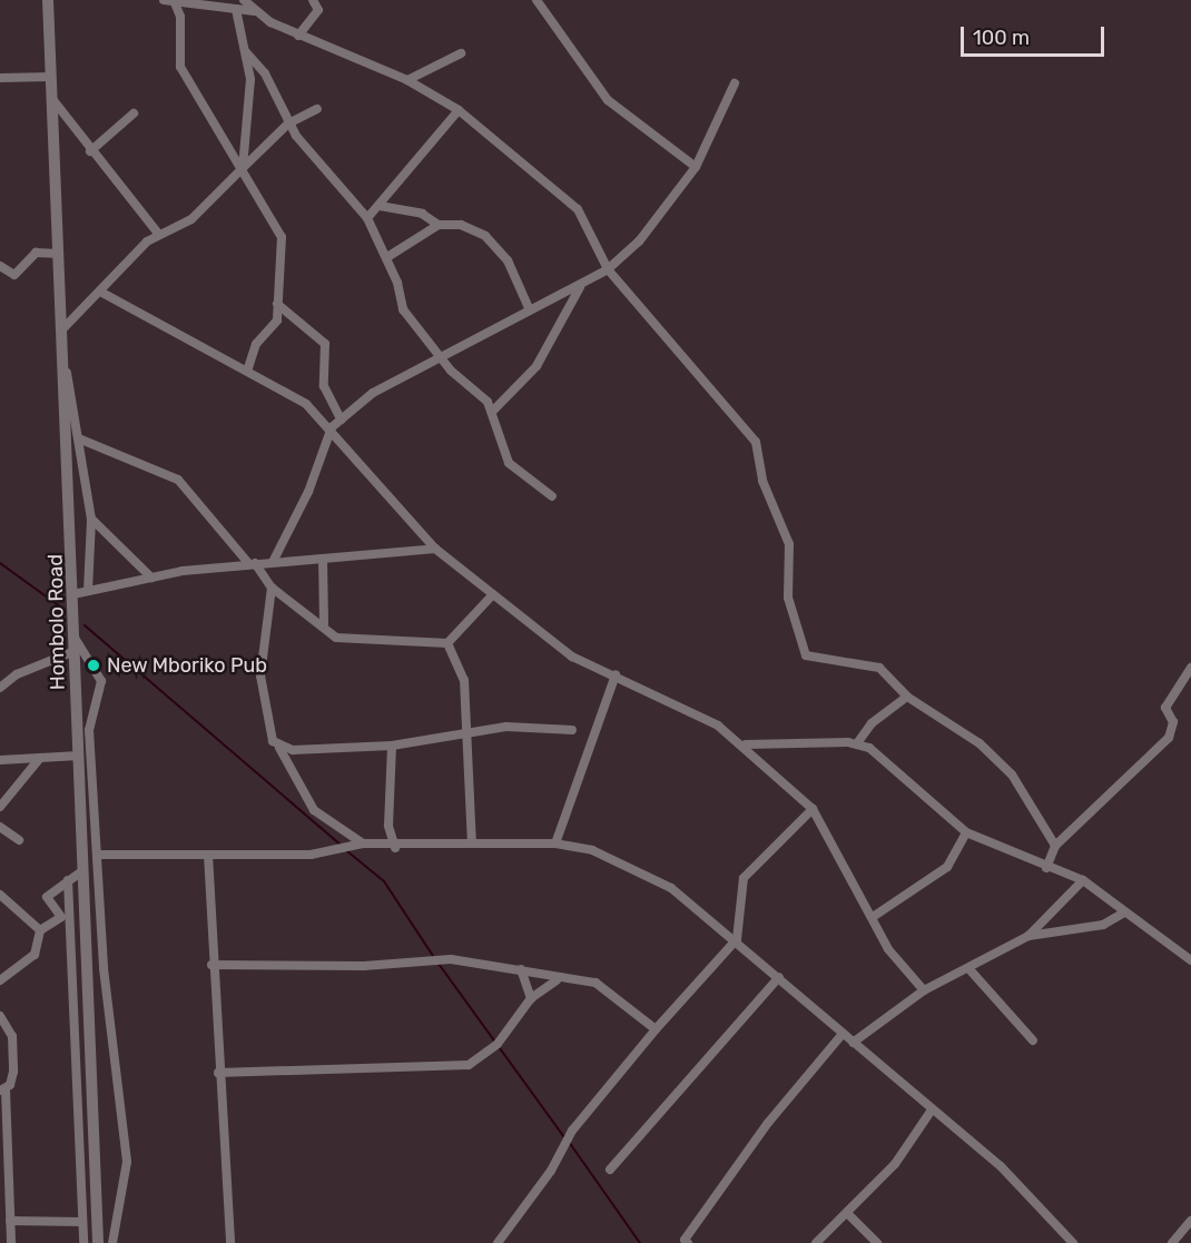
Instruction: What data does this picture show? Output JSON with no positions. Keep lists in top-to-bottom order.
{
  "streets": {
    "street": ["Hombolo Road"]
  },
  "places": ["New Mboriko Pub"],
  "scale_bar": "100 m"
}
